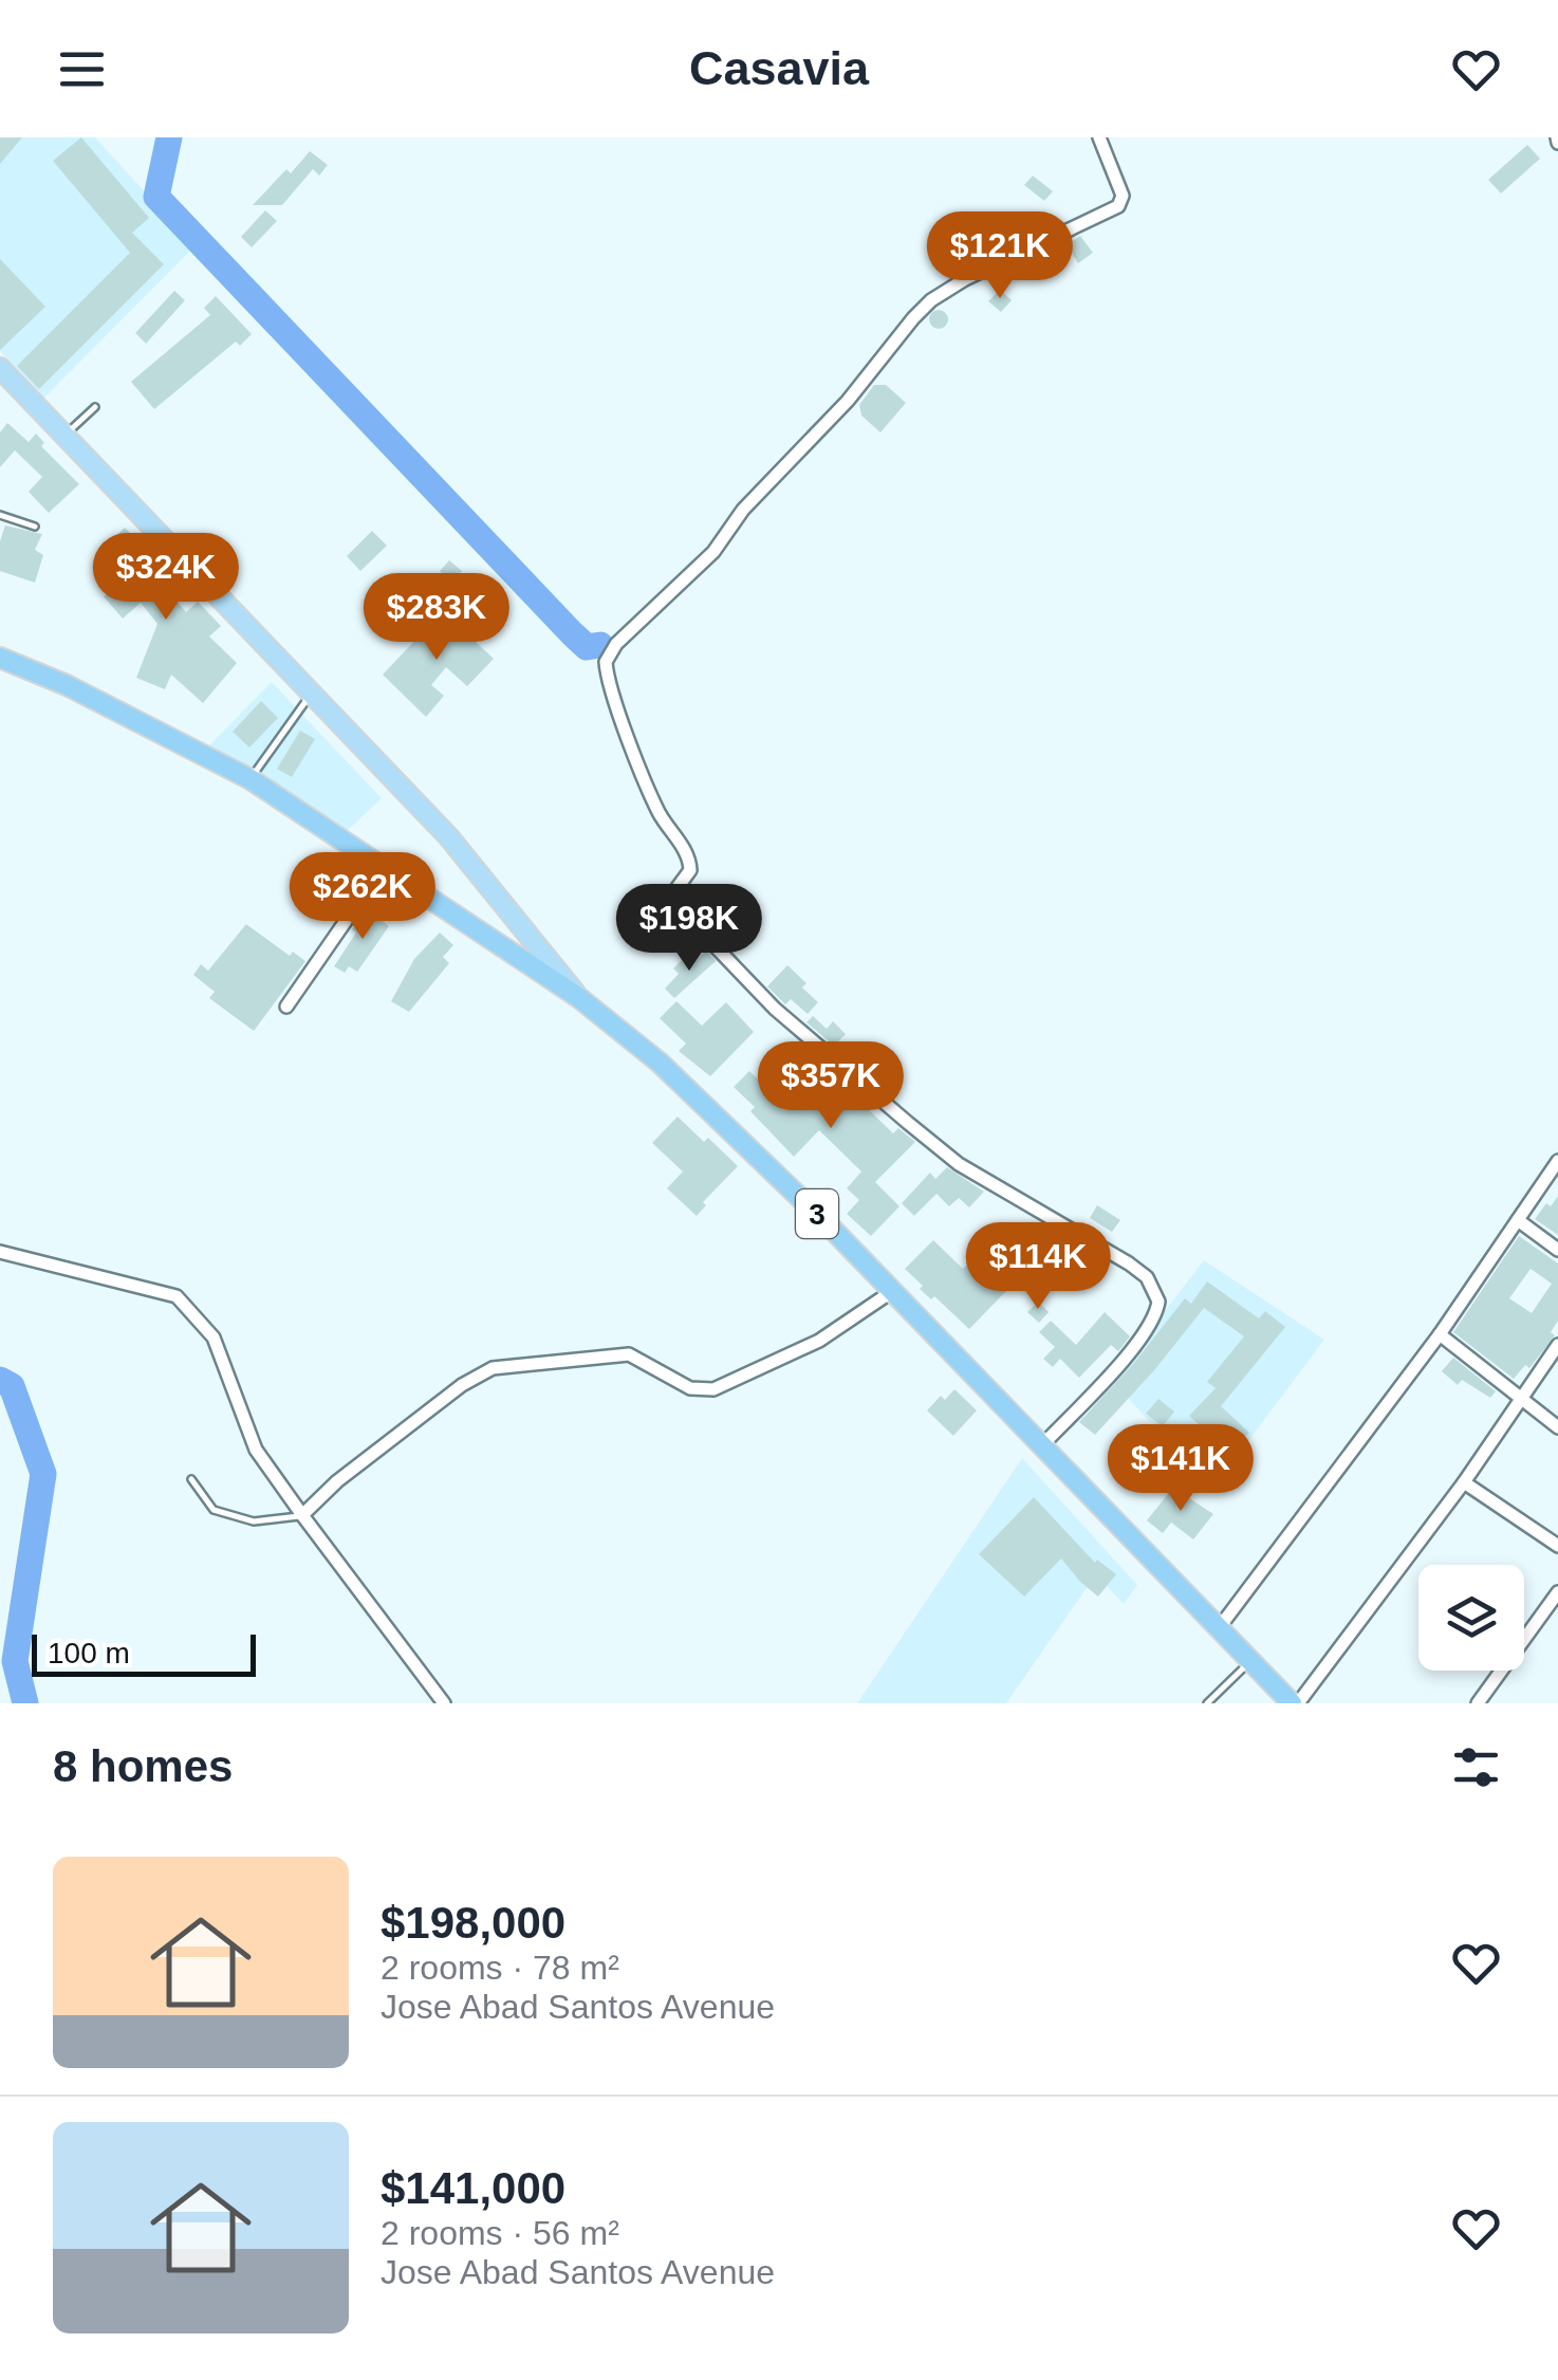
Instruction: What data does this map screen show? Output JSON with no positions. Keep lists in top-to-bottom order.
{
  "streets": {
    "highway": ["3"]
  },
  "scale_bar": "100 m",
  "page": {
    "header": "Casavia",
    "price": [
      "$121K",
      "$324K",
      "$283K",
      "$262K",
      "$198K",
      "$357K",
      "$114K",
      "$141K"
    ],
    "scale": "100 m",
    "heading": "8 homes",
    "list": [
      {
        "name": "$198,000",
        "note": "2 rooms · 78 m² · Jose Abad Santos Avenue"
      },
      {
        "name": "$141,000",
        "note": "2 rooms · 56 m² · Jose Abad Santos Avenue"
      }
    ]
  }
}
